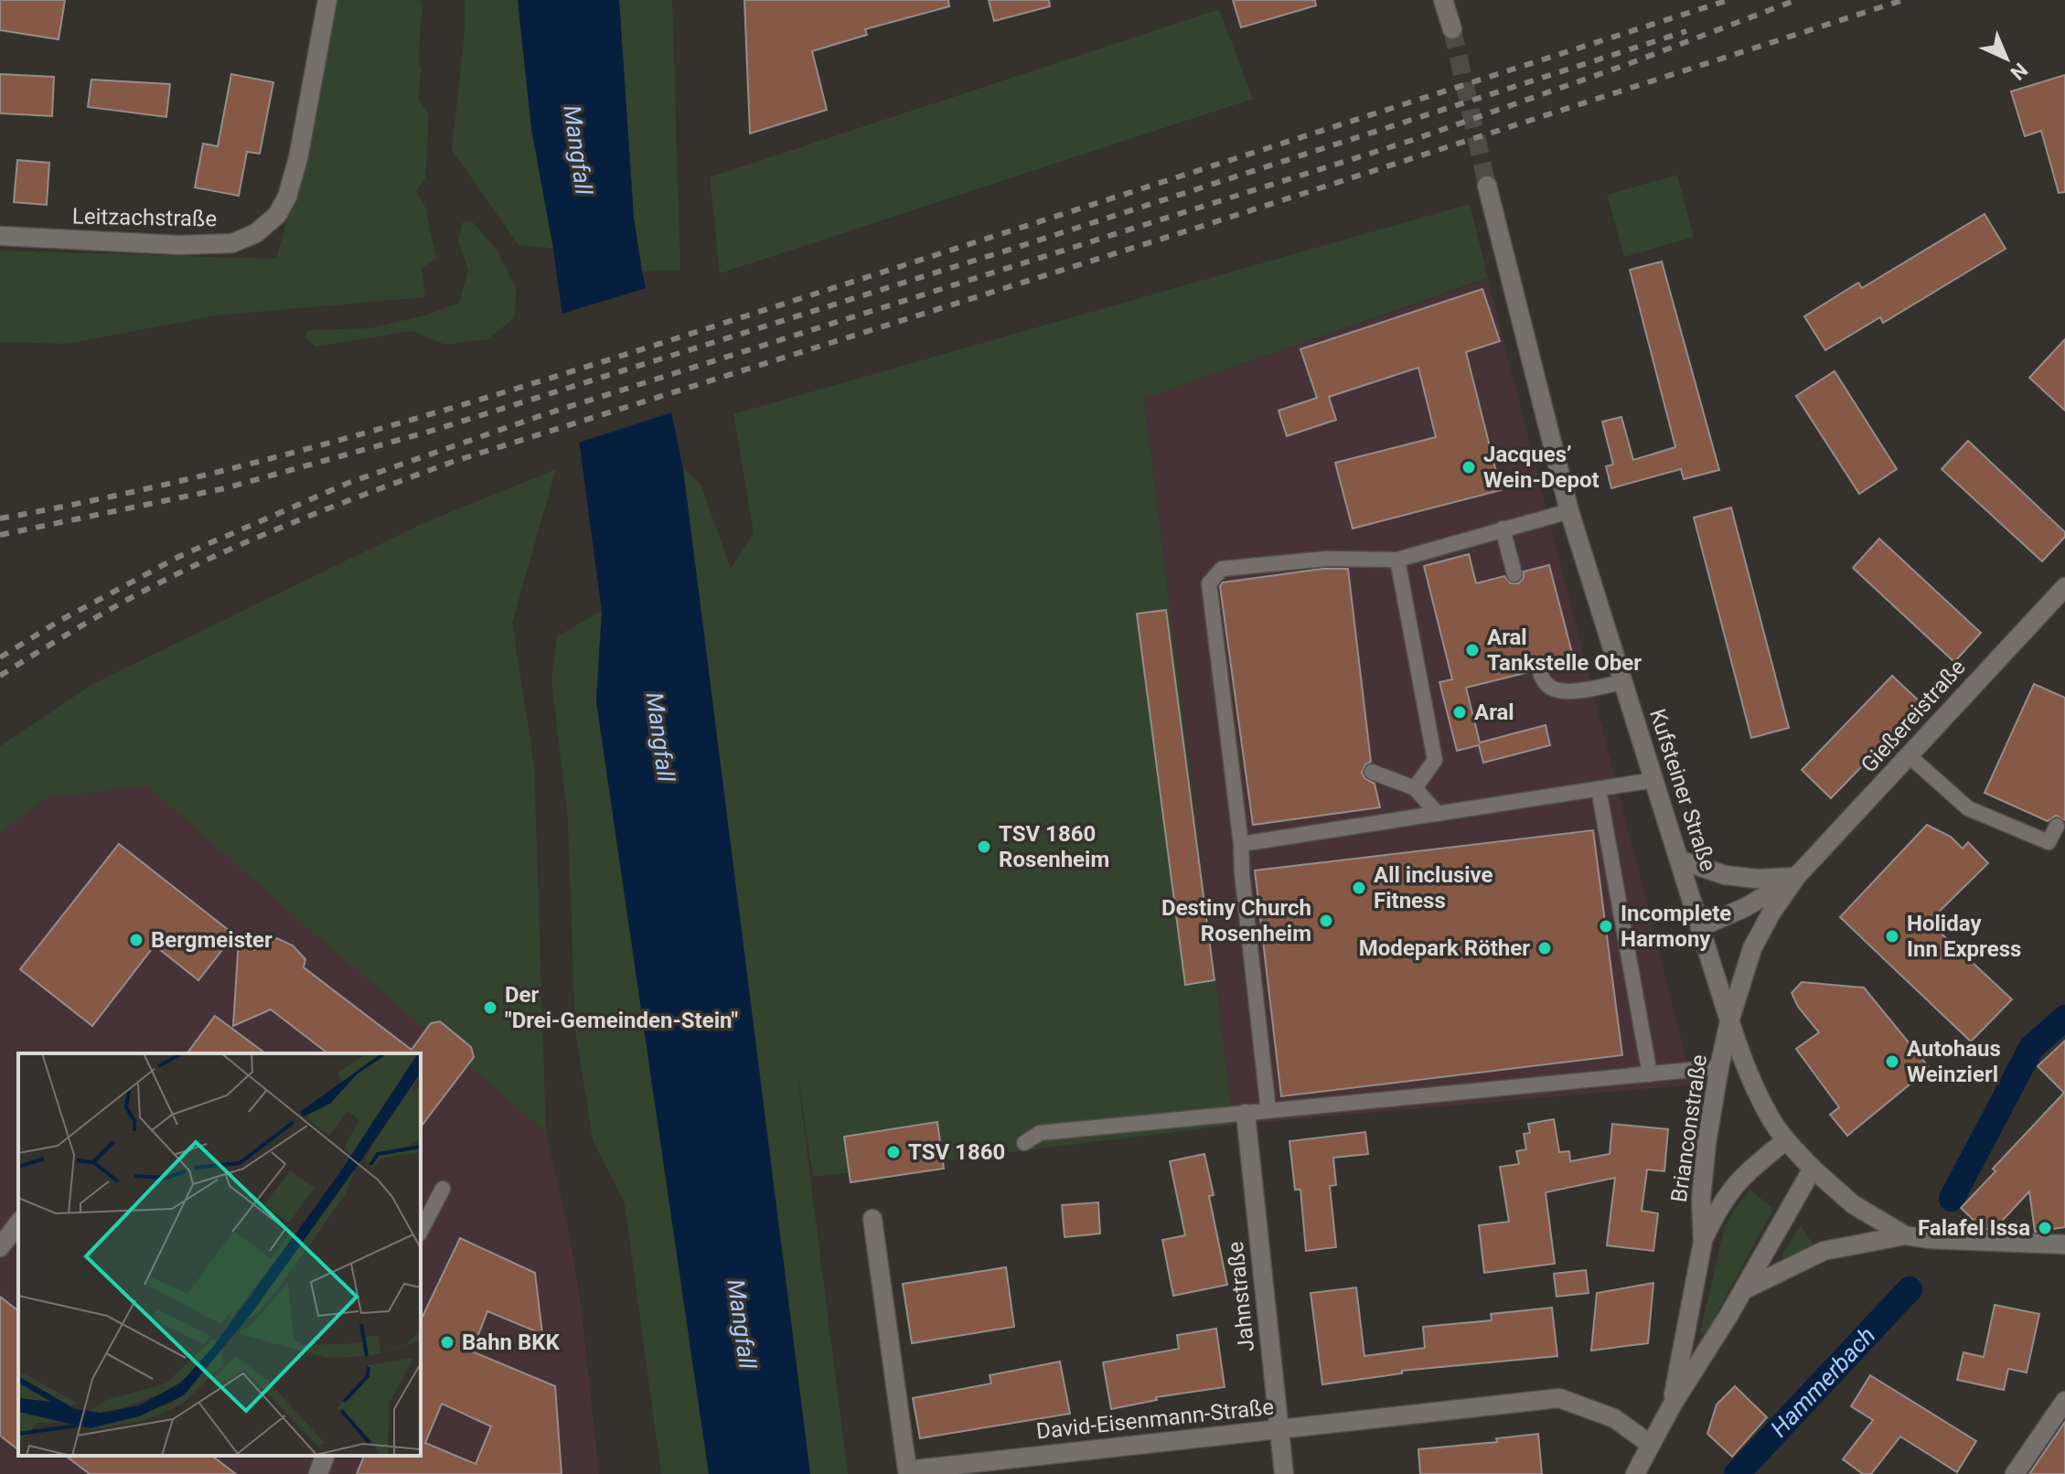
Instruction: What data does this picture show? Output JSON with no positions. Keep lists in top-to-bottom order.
{
  "streets": {
    "main road": [
      "Leitzachstraße",
      "Gießereistraße",
      "Kufsteiner Straße",
      "Brianconstraße",
      "Jahnstraße",
      "David-Eisenmann-Straße"
    ]
  },
  "crossings": [
    ["Gießereistraße", "Kufsteiner Straße"],
    ["Gießereistraße", "Brianconstraße"],
    ["Kufsteiner Straße", "Brianconstraße"],
    ["Brianconstraße", "David-Eisenmann-Straße"],
    ["Jahnstraße", "David-Eisenmann-Straße"]
  ],
  "water": ["Mangfall", "Hammerbach"],
  "places": [
    "Jacques’ Wein-Depot",
    "Aral Tankstelle Ober",
    "Aral",
    "TSV 1860 Rosenheim",
    "All inclusive Fitness",
    "Destiny Church Rosenheim",
    "Incomplete Harmony",
    "Holiday Inn Express",
    "Bergmeister",
    "Modepark Röther",
    "Der \"Drei-Gemeinden-Stein\"",
    "Autohaus Weinzierl",
    "TSV 1860",
    "Falafel Issa",
    "Bahn BKK"
  ],
  "north": "bottom right"
}
